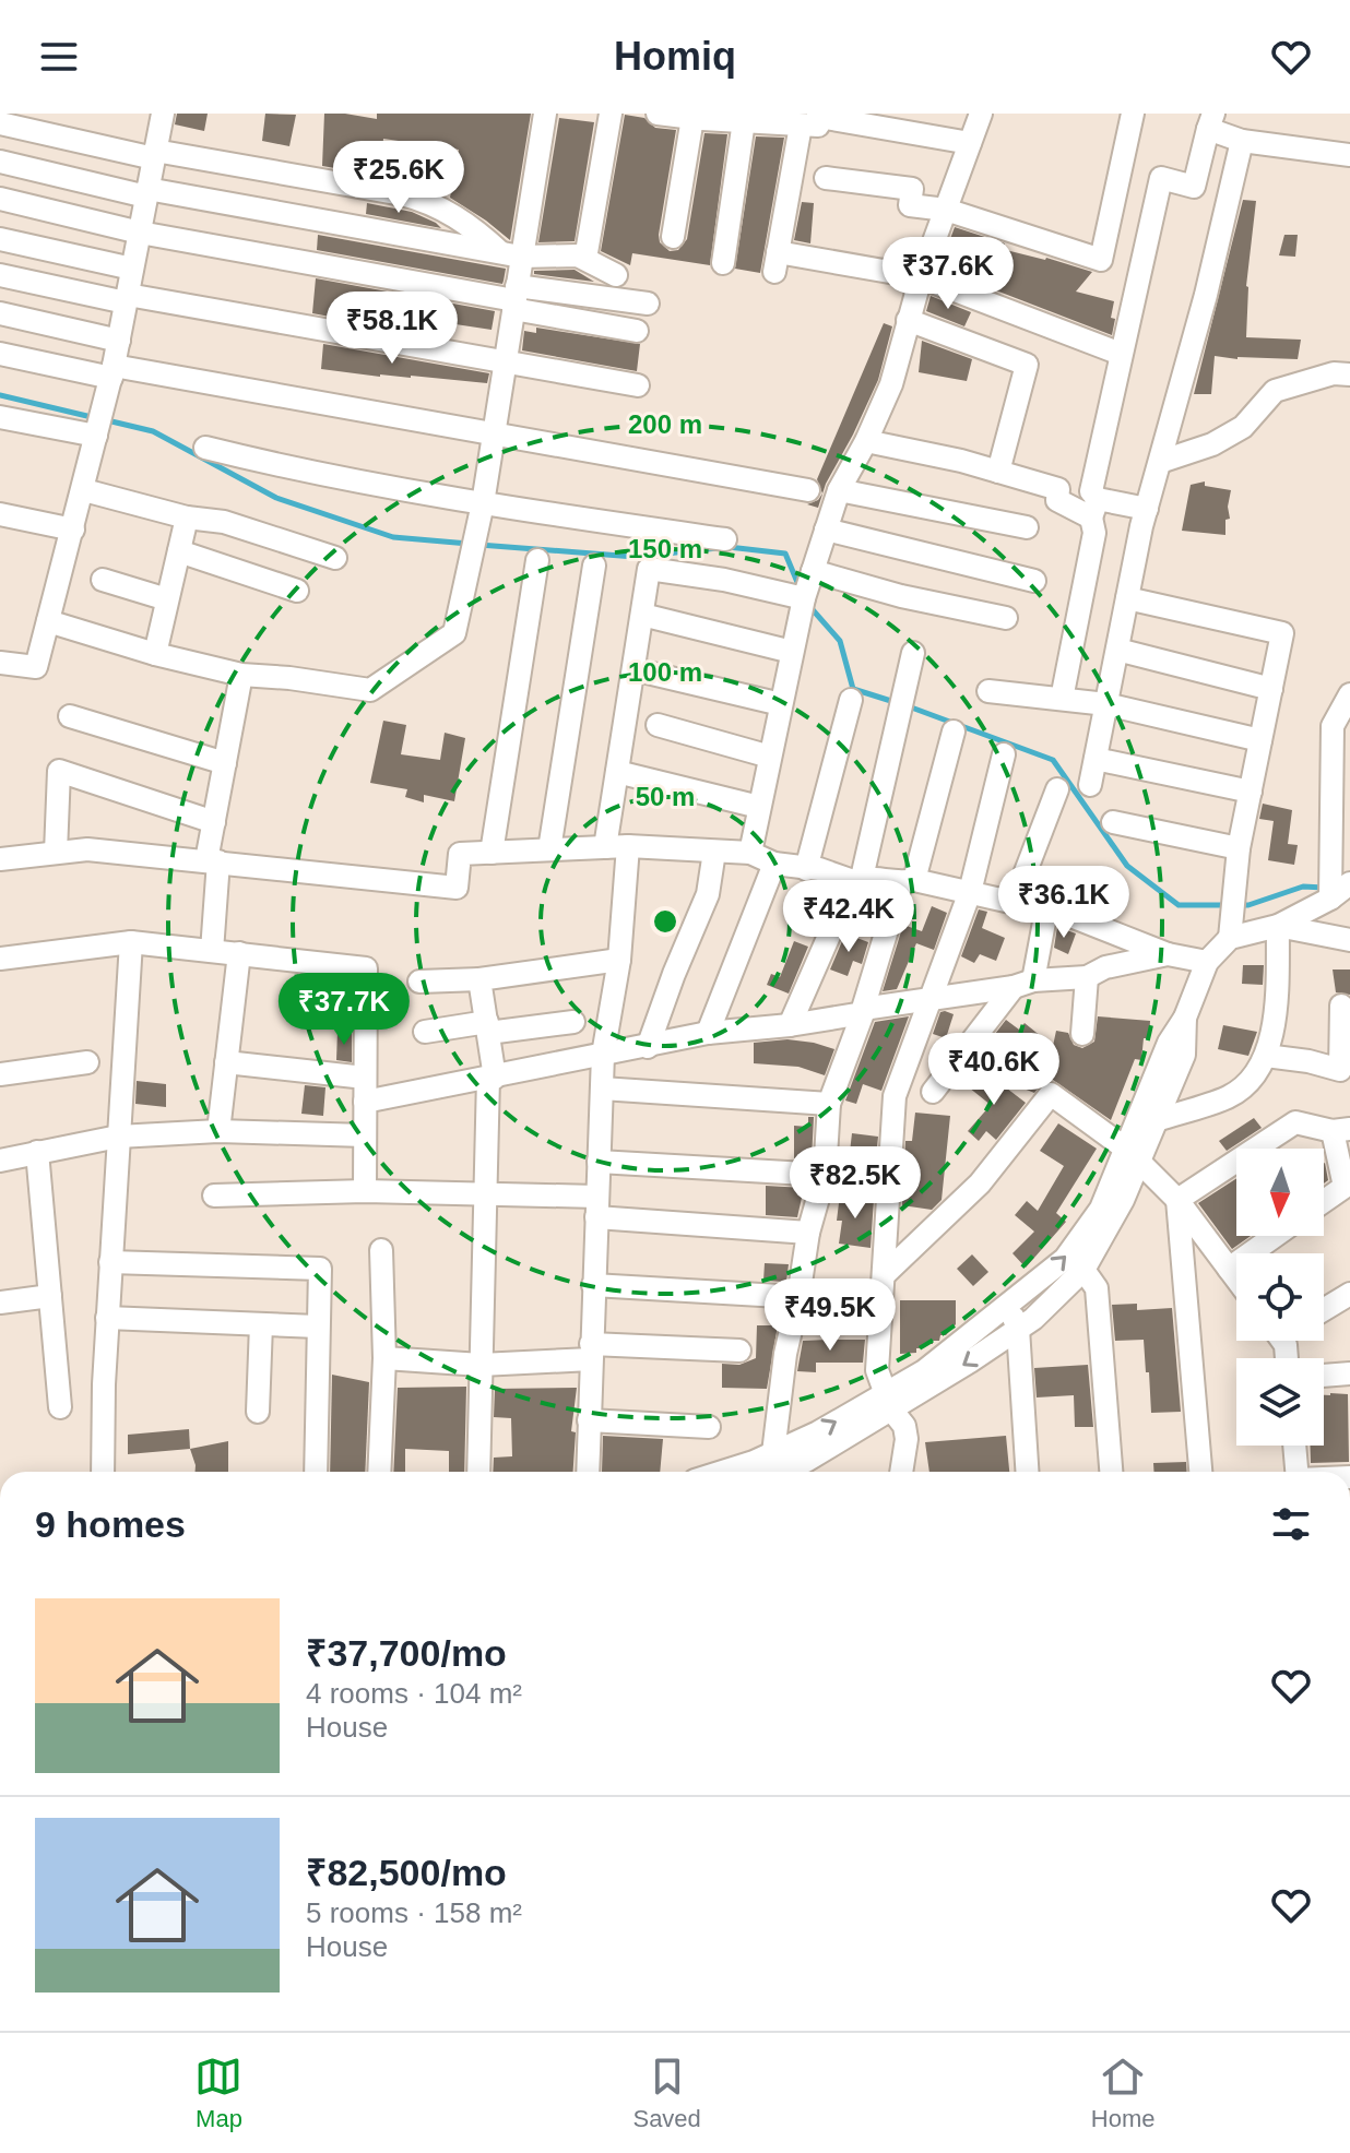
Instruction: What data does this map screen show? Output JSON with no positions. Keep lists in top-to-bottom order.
{
  "north": "bottom",
  "page": {
    "header": "Homiq",
    "price": [
      "₹25.6K",
      "₹37.6K",
      "₹58.1K",
      "₹36.1K",
      "₹42.4K",
      "₹37.7K",
      "₹40.6K",
      "₹82.5K",
      "₹49.5K"
    ],
    "heading": "9 homes",
    "list": [
      {
        "name": "₹37,700/mo",
        "note": "4 rooms · 104 m² · House"
      },
      {
        "name": "₹82,500/mo",
        "note": "5 rooms · 158 m² · House"
      }
    ],
    "tabs": ["Map", "Saved", "Home"]
  },
  "rings": [
    "200 m",
    "150 m",
    "100 m",
    "50 m"
  ]
}
